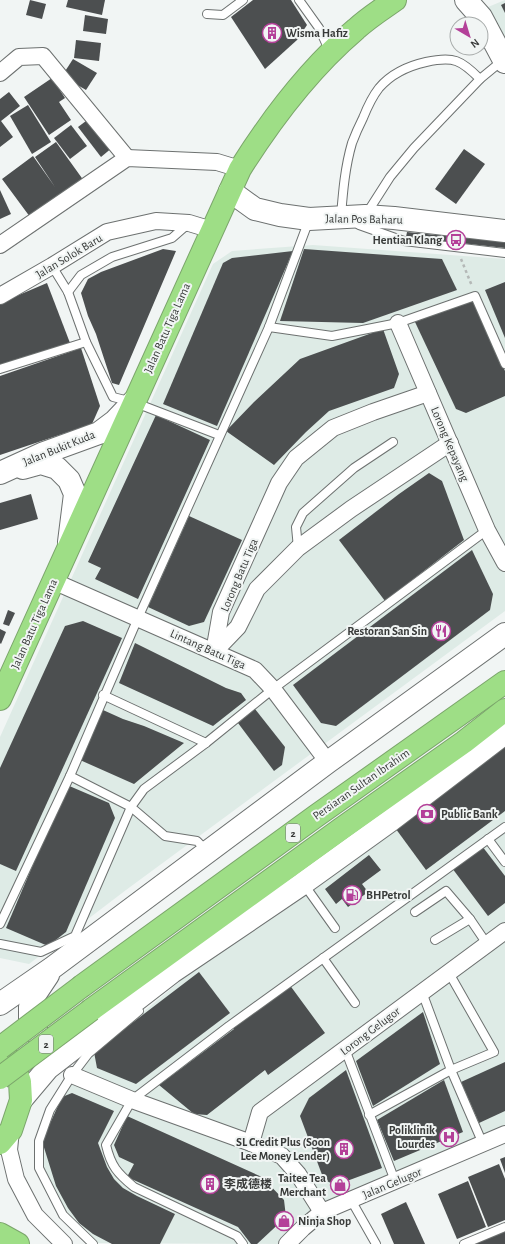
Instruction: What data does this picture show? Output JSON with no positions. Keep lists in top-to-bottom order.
{
  "streets": {
    "highway": ["Jalan Batu Tiga Lama", "Persiaran Sultan Ibrahim", "2"],
    "main road": ["Jalan Pos Baharu", "Jalan Bukit Kuda"],
    "street": [
      "Jalan Solok Baru",
      "Lorong Kepayang",
      "Lorong Batu Tiga",
      "Lintang Batu Tiga",
      "Lorong Gelugor",
      "Jalan Gelugor"
    ]
  },
  "crossings": [
    ["Jalan Pos Baharu", "Jalan Batu Tiga Lama"],
    ["Jalan Solok Baru", "Jalan Batu Tiga Lama"],
    ["Jalan Batu Tiga Lama", "Jalan Bukit Kuda"],
    ["Jalan Batu Tiga Lama", "Lintang Batu Tiga"],
    ["Lorong Kepayang", "Lorong Batu Tiga"],
    ["Lorong Batu Tiga", "Lintang Batu Tiga"]
  ],
  "places": {
    "building": ["Wisma Hafiz", "SL Credit Plus (Soon Lee Money Lender)", "李成德楼"],
    "bus stop": ["Hentian Klang"],
    "restaurant": ["Restoran San Sin"],
    "bank": ["Public Bank"],
    "fuel station": ["BHPetrol"],
    "hospital": ["Poliklinik Lourdes"],
    "shop": ["Taitee Tea Merchant", "Ninja Shop"]
  },
  "north": "bottom right"
}
